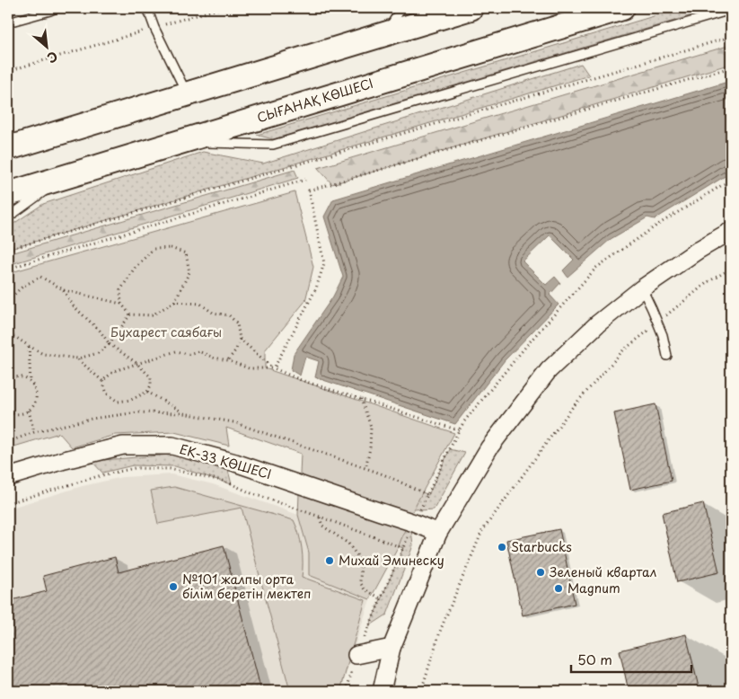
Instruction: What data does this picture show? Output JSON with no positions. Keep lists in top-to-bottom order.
{
  "streets": {
    "main road": ["СЫҒАНАҚ КӨШЕСІ"],
    "street": ["ЕК-33 КӨШЕСІ"]
  },
  "parks": ["Бухарест саябағы"],
  "places": [
    "Starbucks",
    "Михай Эминеску",
    "Зеленый квартал",
    "№101 жалпы орта білім беретін мектеп",
    "Magnum"
  ],
  "scale_bar": "50 m",
  "north": "bottom right"
}
